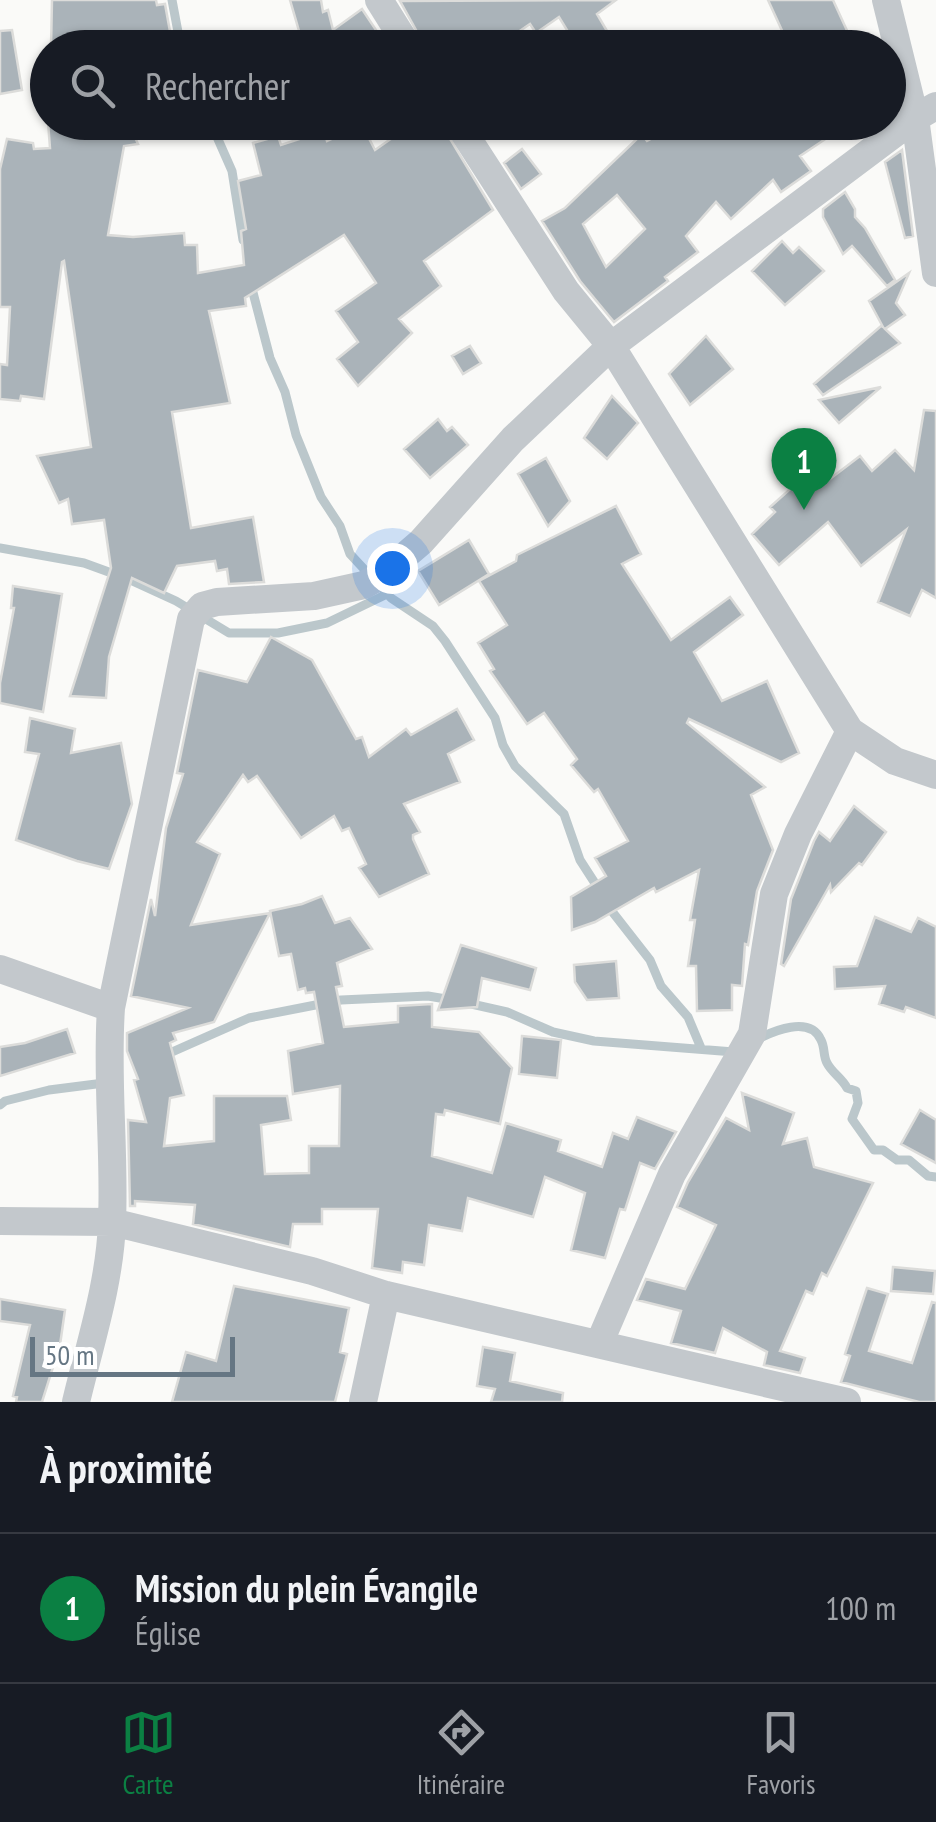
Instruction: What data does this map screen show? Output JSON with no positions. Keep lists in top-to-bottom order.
{
  "scale_bar": "50 m",
  "page": {
    "search": "Rechercher",
    "pins": "1",
    "scale": "50 m",
    "heading": "À proximité",
    "list": [
      {
        "mark": "1",
        "name": "Mission du plein Évangile",
        "note": "Église",
        "value": "100 m"
      }
    ],
    "nav": ["Carte", "Itinéraire", "Favoris"]
  }
}
